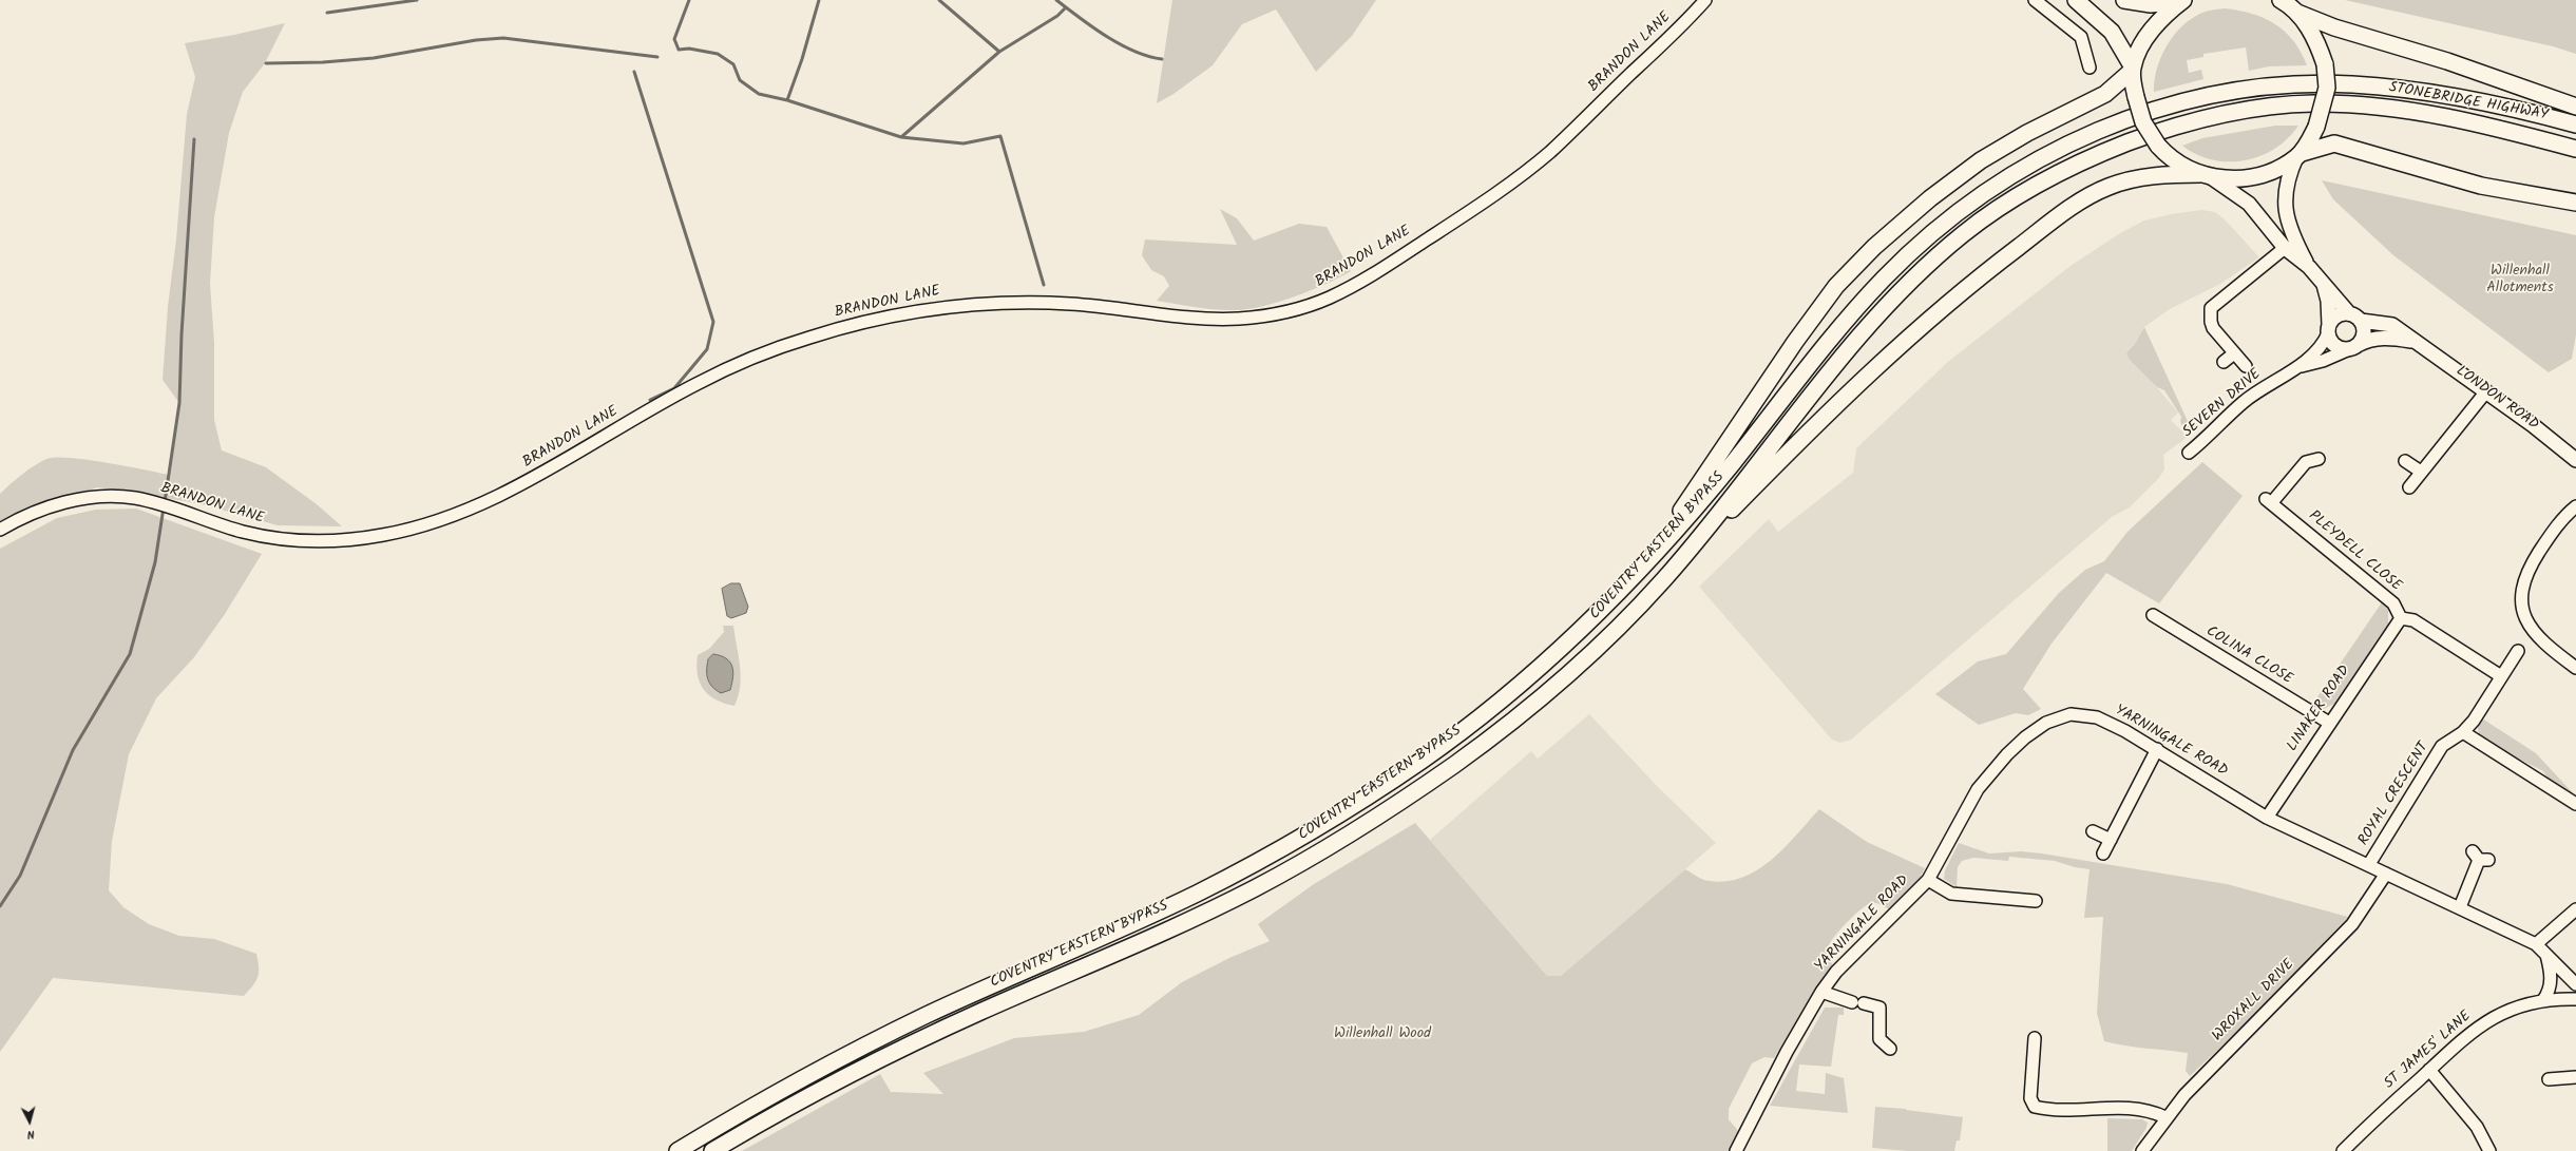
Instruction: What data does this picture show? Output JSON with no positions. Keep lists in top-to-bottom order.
{
  "streets": {
    "highway": ["STONEBRIDGE HIGHWAY", "COVENTRY EASTERN BYPASS"],
    "main road": ["LONDON ROAD"],
    "street": [
      "BRANDON LANE",
      "SEVERN DRIVE",
      "PLEYDELL CLOSE",
      "COLINA CLOSE",
      "LINAKER ROAD",
      "YARNINGALE ROAD",
      "ROYAL CRESCENT",
      "WROXALL DRIVE",
      "ST JAMES' LANE"
    ]
  },
  "crossings": [
    ["STONEBRIDGE HIGHWAY", "COVENTRY EASTERN BYPASS"],
    ["LONDON ROAD", "SEVERN DRIVE"],
    ["PLEYDELL CLOSE", "LINAKER ROAD"],
    ["COLINA CLOSE", "LINAKER ROAD"],
    ["LINAKER ROAD", "YARNINGALE ROAD"],
    ["YARNINGALE ROAD", "ROYAL CRESCENT"],
    ["YARNINGALE ROAD", "WROXALL DRIVE"]
  ],
  "parks": ["Willenhall Allotments", "Willenhall Wood"],
  "north": "bottom"
}
